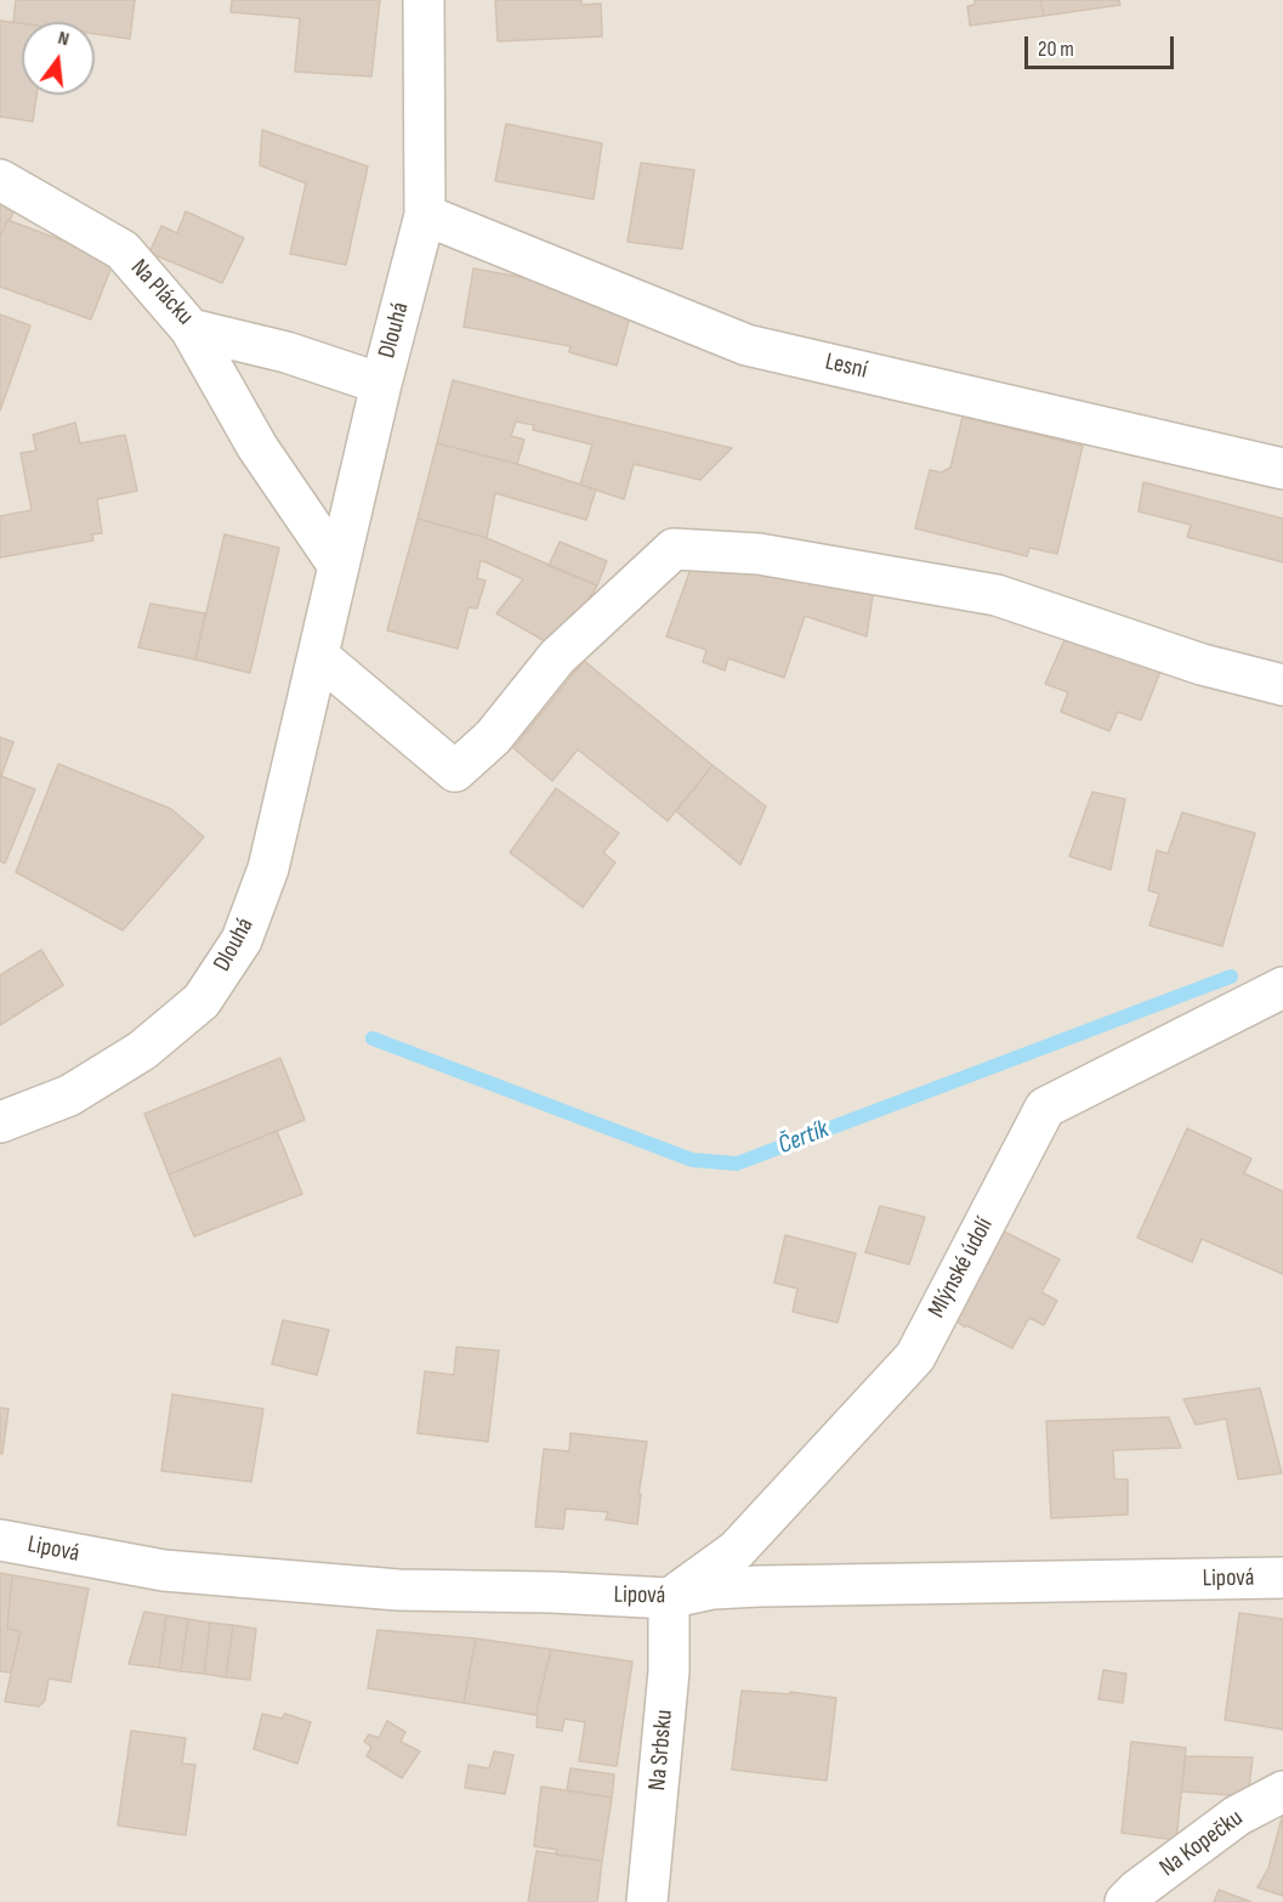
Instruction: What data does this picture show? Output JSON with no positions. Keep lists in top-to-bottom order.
{
  "streets": {
    "street": [
      "Na Plácku",
      "Dlouhá",
      "Lesní",
      "Mlýnské údolí",
      "Lipová",
      "Na Srbsku",
      "Na Kopečku"
    ]
  },
  "crossings": [
    ["Na Plácku", "Dlouhá"],
    ["Dlouhá", "Lesní"],
    ["Mlýnské údolí", "Lipová"],
    ["Mlýnské údolí", "Na Srbsku"],
    ["Lipová", "Na Srbsku"]
  ],
  "water": ["Čertík"],
  "scale_bar": "20 m",
  "north": "top"
}
